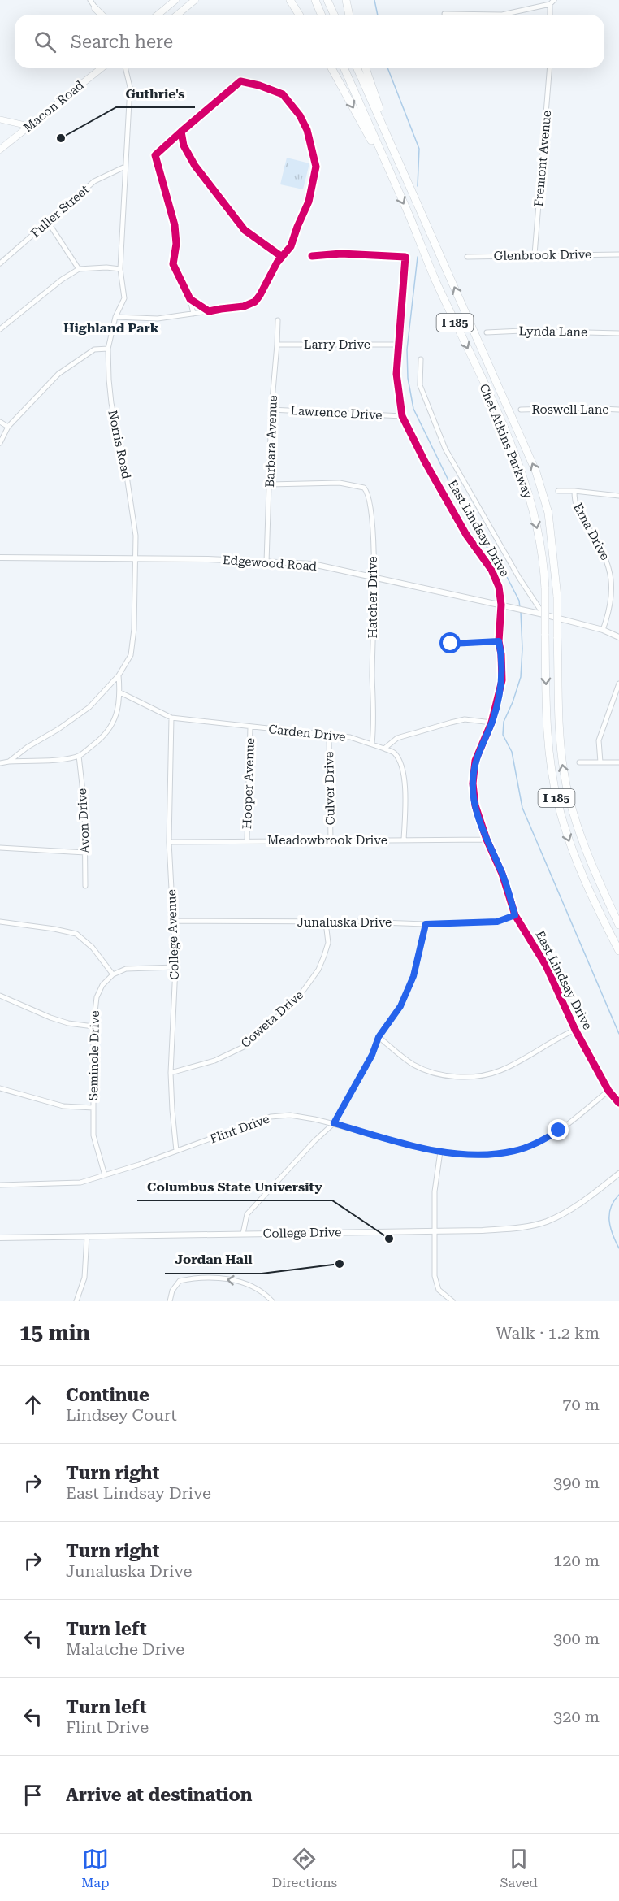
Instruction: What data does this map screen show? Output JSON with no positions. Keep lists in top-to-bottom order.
{
  "streets": {
    "highway": ["I 185", "Chet Atkins Parkway"],
    "main road": ["Macon Road"],
    "street": [
      "Fremont Avenue",
      "Fuller Street",
      "Glenbrook Drive",
      "Lynda Lane",
      "Larry Drive",
      "Roswell Lane",
      "Lawrence Drive",
      "Barbara Avenue",
      "Norris Road",
      "East Lindsay Drive",
      "Erna Drive",
      "Edgewood Road",
      "Hatcher Drive",
      "Carden Drive",
      "Hooper Avenue",
      "Culver Drive",
      "Avon Drive",
      "Meadowbrook Drive",
      "Junaluska Drive",
      "College Avenue",
      "Coweta Drive",
      "Seminole Drive",
      "Flint Drive",
      "College Drive"
    ]
  },
  "crossings": [
    ["Fremont Avenue", "Glenbrook Drive"],
    ["Fuller Street", "Norris Road"],
    ["Larry Drive", "Barbara Avenue"],
    ["Larry Drive", "East Lindsay Drive"],
    ["Lawrence Drive", "Barbara Avenue"],
    ["Lawrence Drive", "East Lindsay Drive"],
    ["Barbara Avenue", "Edgewood Road"],
    ["Barbara Avenue", "Hatcher Drive"],
    ["Norris Road", "Edgewood Road"],
    ["East Lindsay Drive", "Edgewood Road"],
    ["East Lindsay Drive", "Meadowbrook Drive"],
    ["East Lindsay Drive", "Junaluska Drive"],
    ["East Lindsay Drive", "Flint Drive"],
    ["Erna Drive", "Edgewood Road"],
    ["Edgewood Road", "Hatcher Drive"],
    ["Hatcher Drive", "Carden Drive"],
    ["Carden Drive", "Hooper Avenue"],
    ["Carden Drive", "Culver Drive"],
    ["Carden Drive", "College Avenue"],
    ["Hooper Avenue", "Meadowbrook Drive"],
    ["Culver Drive", "Meadowbrook Drive"],
    ["Meadowbrook Drive", "College Avenue"],
    ["Junaluska Drive", "College Avenue"],
    ["Junaluska Drive", "Coweta Drive"],
    ["College Avenue", "Coweta Drive"],
    ["College Avenue", "Flint Drive"],
    ["Seminole Drive", "Flint Drive"]
  ],
  "districts": ["Highland Park"],
  "places": ["Guthrie's", "Columbus State University", "Jordan Hall"],
  "page": {
    "search": "Search here",
    "heading": ["15 min", "Walk · 1.2 km"],
    "list": [
      ["Continue", "Lindsey Court", "70 m"],
      ["Turn right", "East Lindsay Drive", "390 m"],
      ["Turn right", "Junaluska Drive", "120 m"],
      ["Turn left", "Malatche Drive", "300 m"],
      ["Turn left", "Flint Drive", "320 m"],
      "Arrive at destination"
    ],
    "nav": ["Map", "Directions", "Saved"]
  }
}
